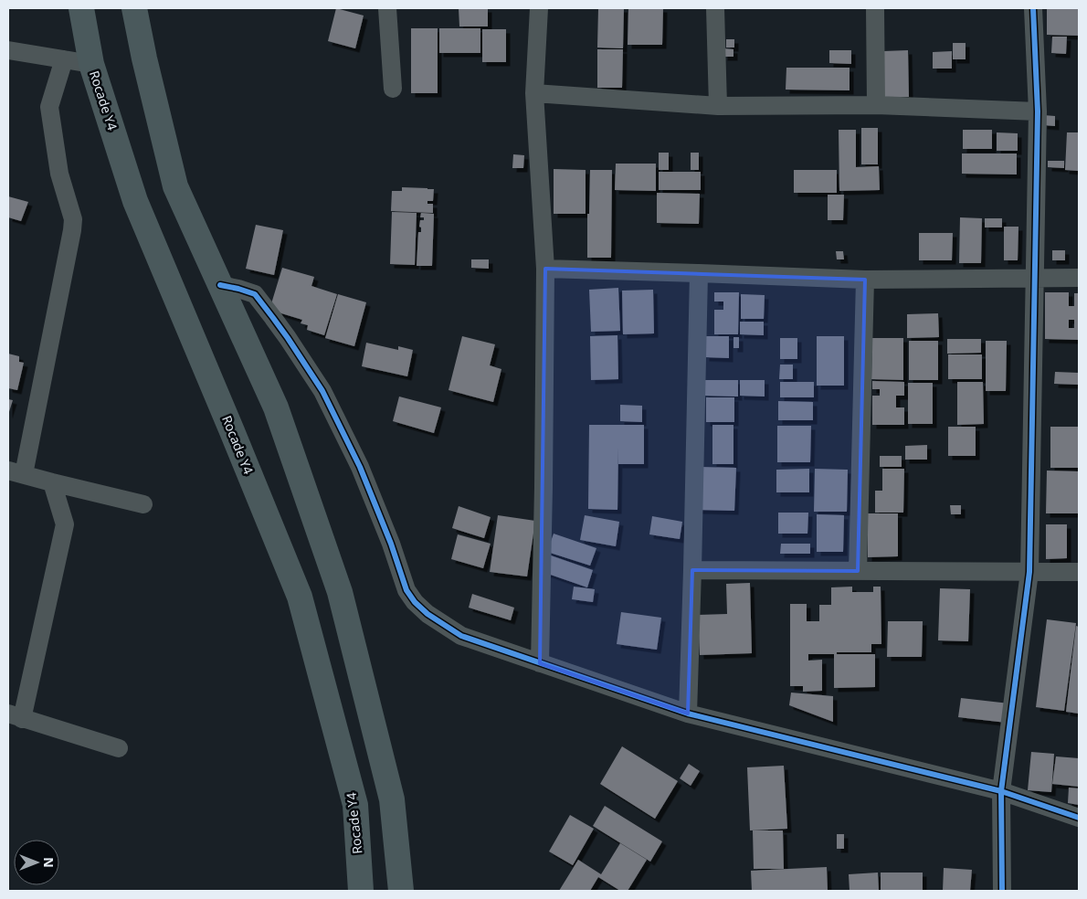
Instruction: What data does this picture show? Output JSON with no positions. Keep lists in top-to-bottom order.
{
  "streets": {
    "highway": ["Rocade Y4"]
  },
  "north": "right"
}
